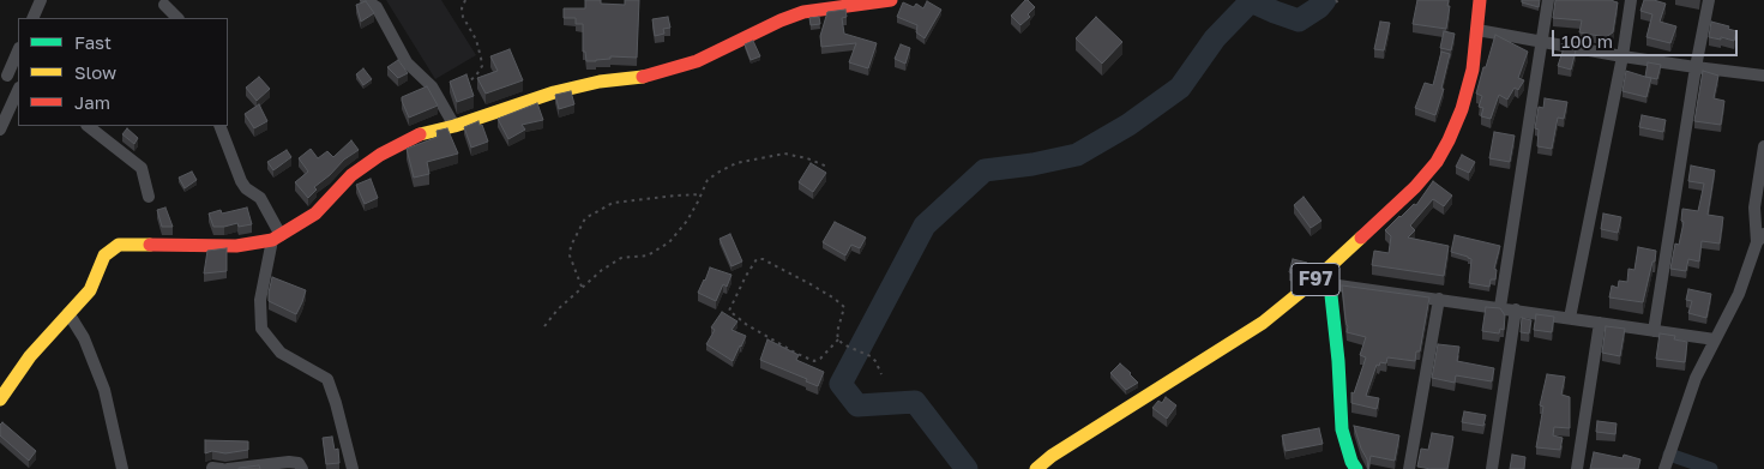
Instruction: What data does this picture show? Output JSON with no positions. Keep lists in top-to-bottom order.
{
  "streets": {
    "street": ["F97"]
  },
  "legend": ["Fast", "Slow", "Jam"],
  "scale_bar": "100 m"
}
